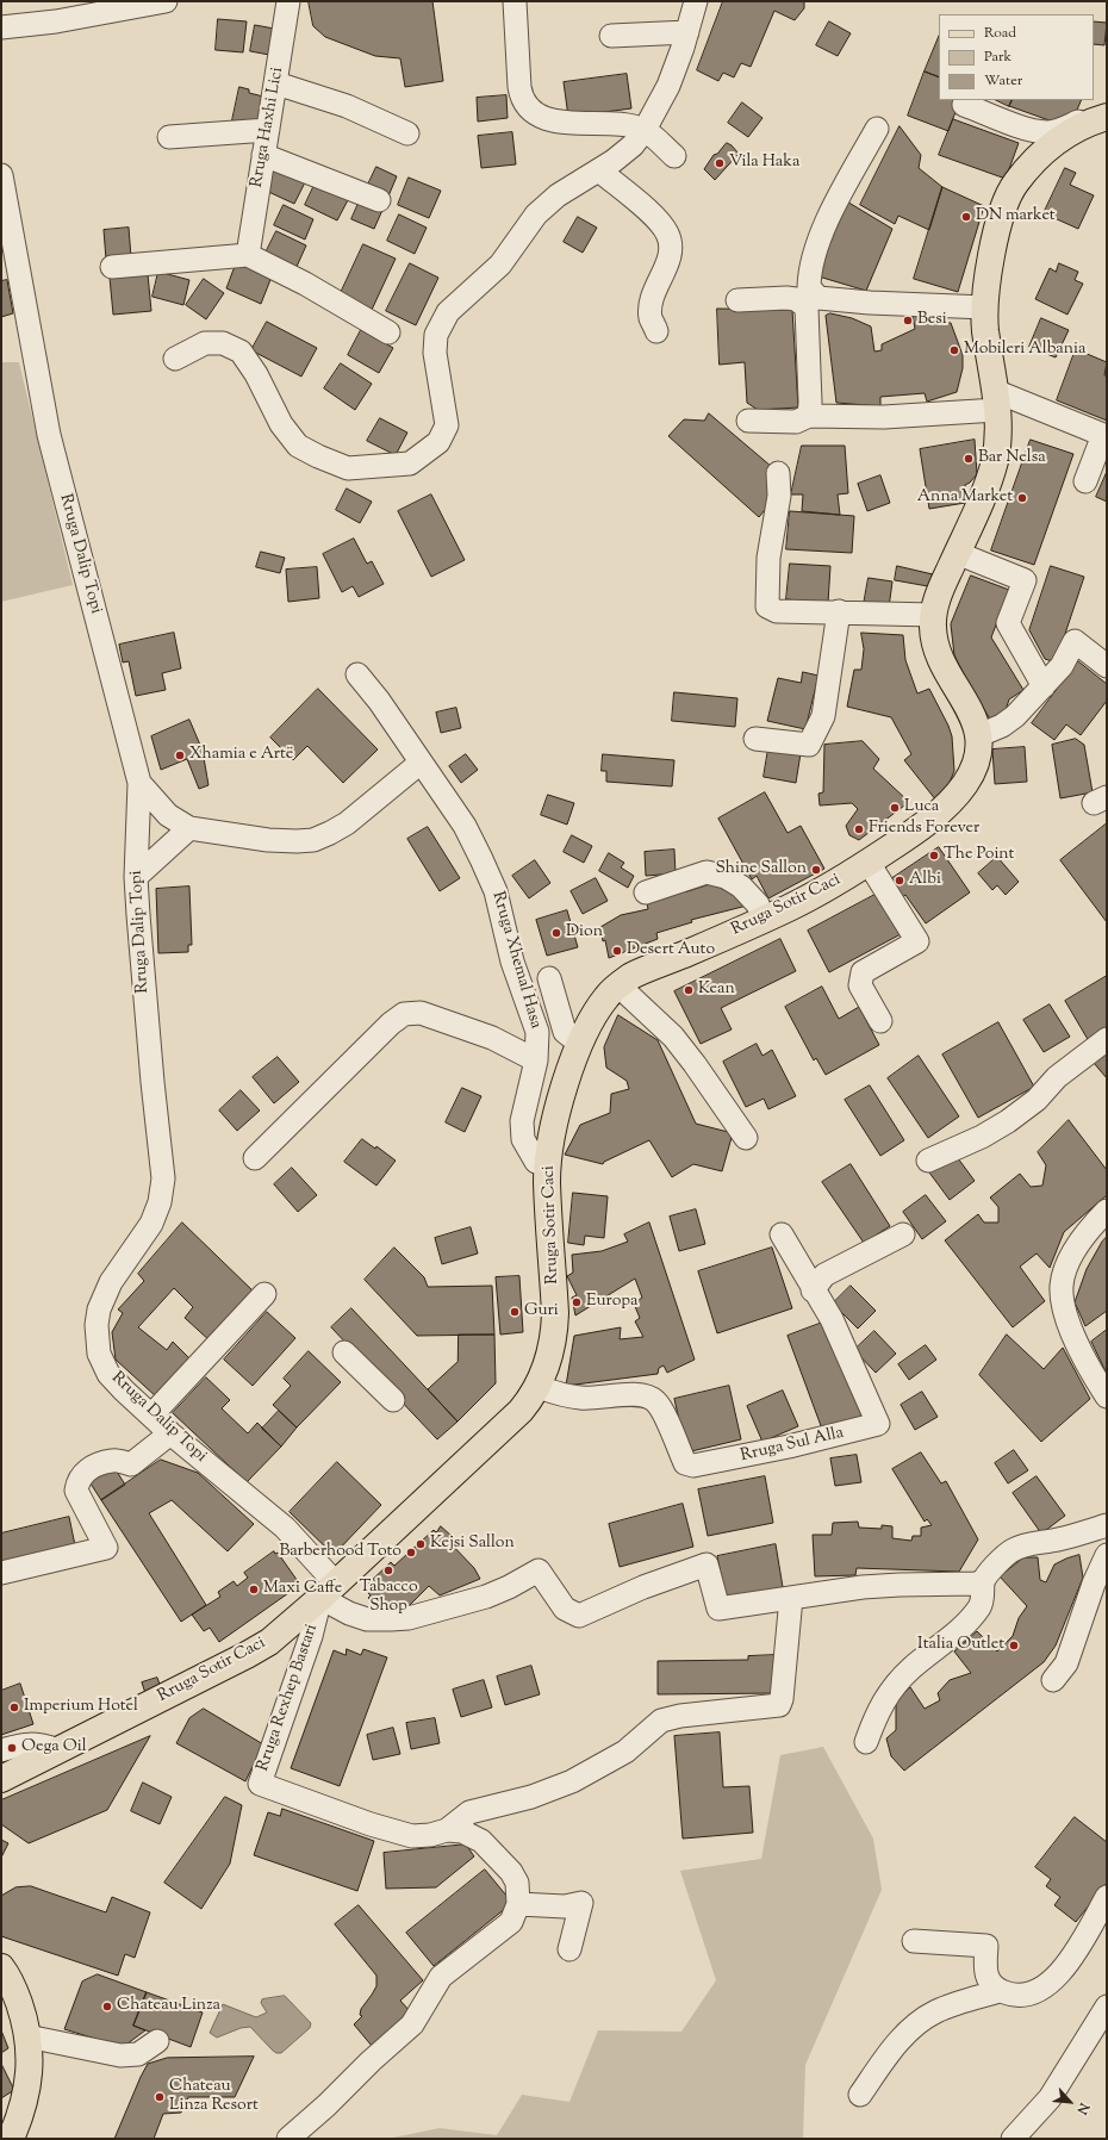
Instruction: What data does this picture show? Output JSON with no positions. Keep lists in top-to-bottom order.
{
  "streets": {
    "main road": ["Rruga Sotir Caci"],
    "street": [
      "Rruga Haxhi Lici",
      "Rruga Dalip Topi",
      "Rruga Xhemal Hasa",
      "Rruga Sul Alla",
      "Rruga Rexhep Bastari"
    ]
  },
  "crossings": [
    ["Rruga Dalip Topi", "Rruga Sotir Caci"],
    ["Rruga Dalip Topi", "Rruga Rexhep Bastari"],
    ["Rruga Sotir Caci", "Rruga Xhemal Hasa"],
    ["Rruga Sotir Caci", "Rruga Sul Alla"],
    ["Rruga Sotir Caci", "Rruga Rexhep Bastari"]
  ],
  "places": [
    "Vila Haka",
    "DN market",
    "Besi",
    "Mobileri Albania",
    "Bar Nelsa",
    "Anna Market",
    "Xhamia e Artë",
    "Luca",
    "Friends Forever",
    "The Point",
    "Shine Sallon",
    "Albi",
    "Dion",
    "Desert Auto",
    "Kean",
    "Europa",
    "Guri",
    "Kejsi Sallon",
    "Barberhood Toto",
    "Tabacco Shop",
    "Maxi Caffe",
    "Italia Outlet",
    "Imperium Hotel",
    "Oega Oil",
    "Chateau Linza",
    "Chateau Linza Resort"
  ],
  "legend": ["Road", "Park", "Water"],
  "north": "bottom right"
}
